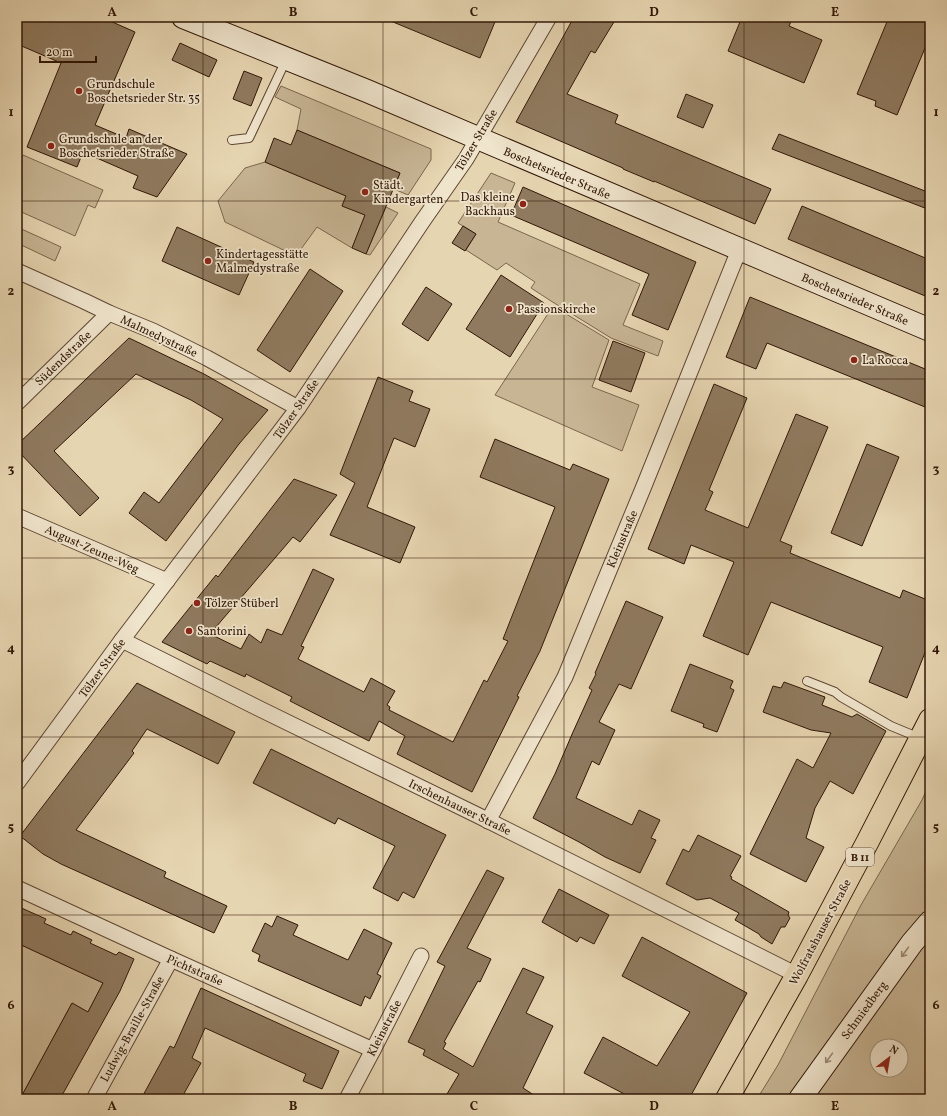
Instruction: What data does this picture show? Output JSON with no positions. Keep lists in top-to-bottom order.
{
  "streets": {
    "main road": [
      "Boschetsrieder Straße",
      "B 11",
      "Wolfratshauser Straße",
      "Schmiedberg"
    ],
    "street": [
      "Tölzer Straße",
      "Malmedystraße",
      "Südendstraße",
      "Kleinstraße",
      "August-Zeune-Weg",
      "Irschenhauser Straße",
      "Pichtstraße",
      "Ludwig-Braille-Straße"
    ]
  },
  "crossings": [
    ["Tölzer Straße", "Boschetsrieder Straße"],
    ["Tölzer Straße", "Malmedystraße"],
    ["Tölzer Straße", "August-Zeune-Weg"],
    ["Tölzer Straße", "Irschenhauser Straße"],
    ["Boschetsrieder Straße", "Kleinstraße"],
    ["Malmedystraße", "Südendstraße"],
    ["Kleinstraße", "Irschenhauser Straße"],
    ["Kleinstraße", "Pichtstraße"],
    ["Irschenhauser Straße", "Wolfratshauser Straße"],
    ["Pichtstraße", "Ludwig-Braille-Straße"]
  ],
  "one_way": ["Schmiedberg"],
  "places": [
    "Grundschule Boschetsrieder Str. 35",
    "Grundschule an der Boschetsrieder Straße",
    "Städt. Kindergarten",
    "Das kleine Backhaus",
    "Kindertagesstätte Malmedystraße",
    "Passionskirche",
    "La Rocca",
    "Tölzer Stüberl",
    "Santorini"
  ],
  "scale_bar": "20 m",
  "north": "top right",
  "grid": {
    "columns": [
      "A",
      "B",
      "C",
      "D",
      "E"
    ],
    "rows": [
      "1",
      "2",
      "3",
      "4",
      "5",
      "6"
    ]
  }
}
